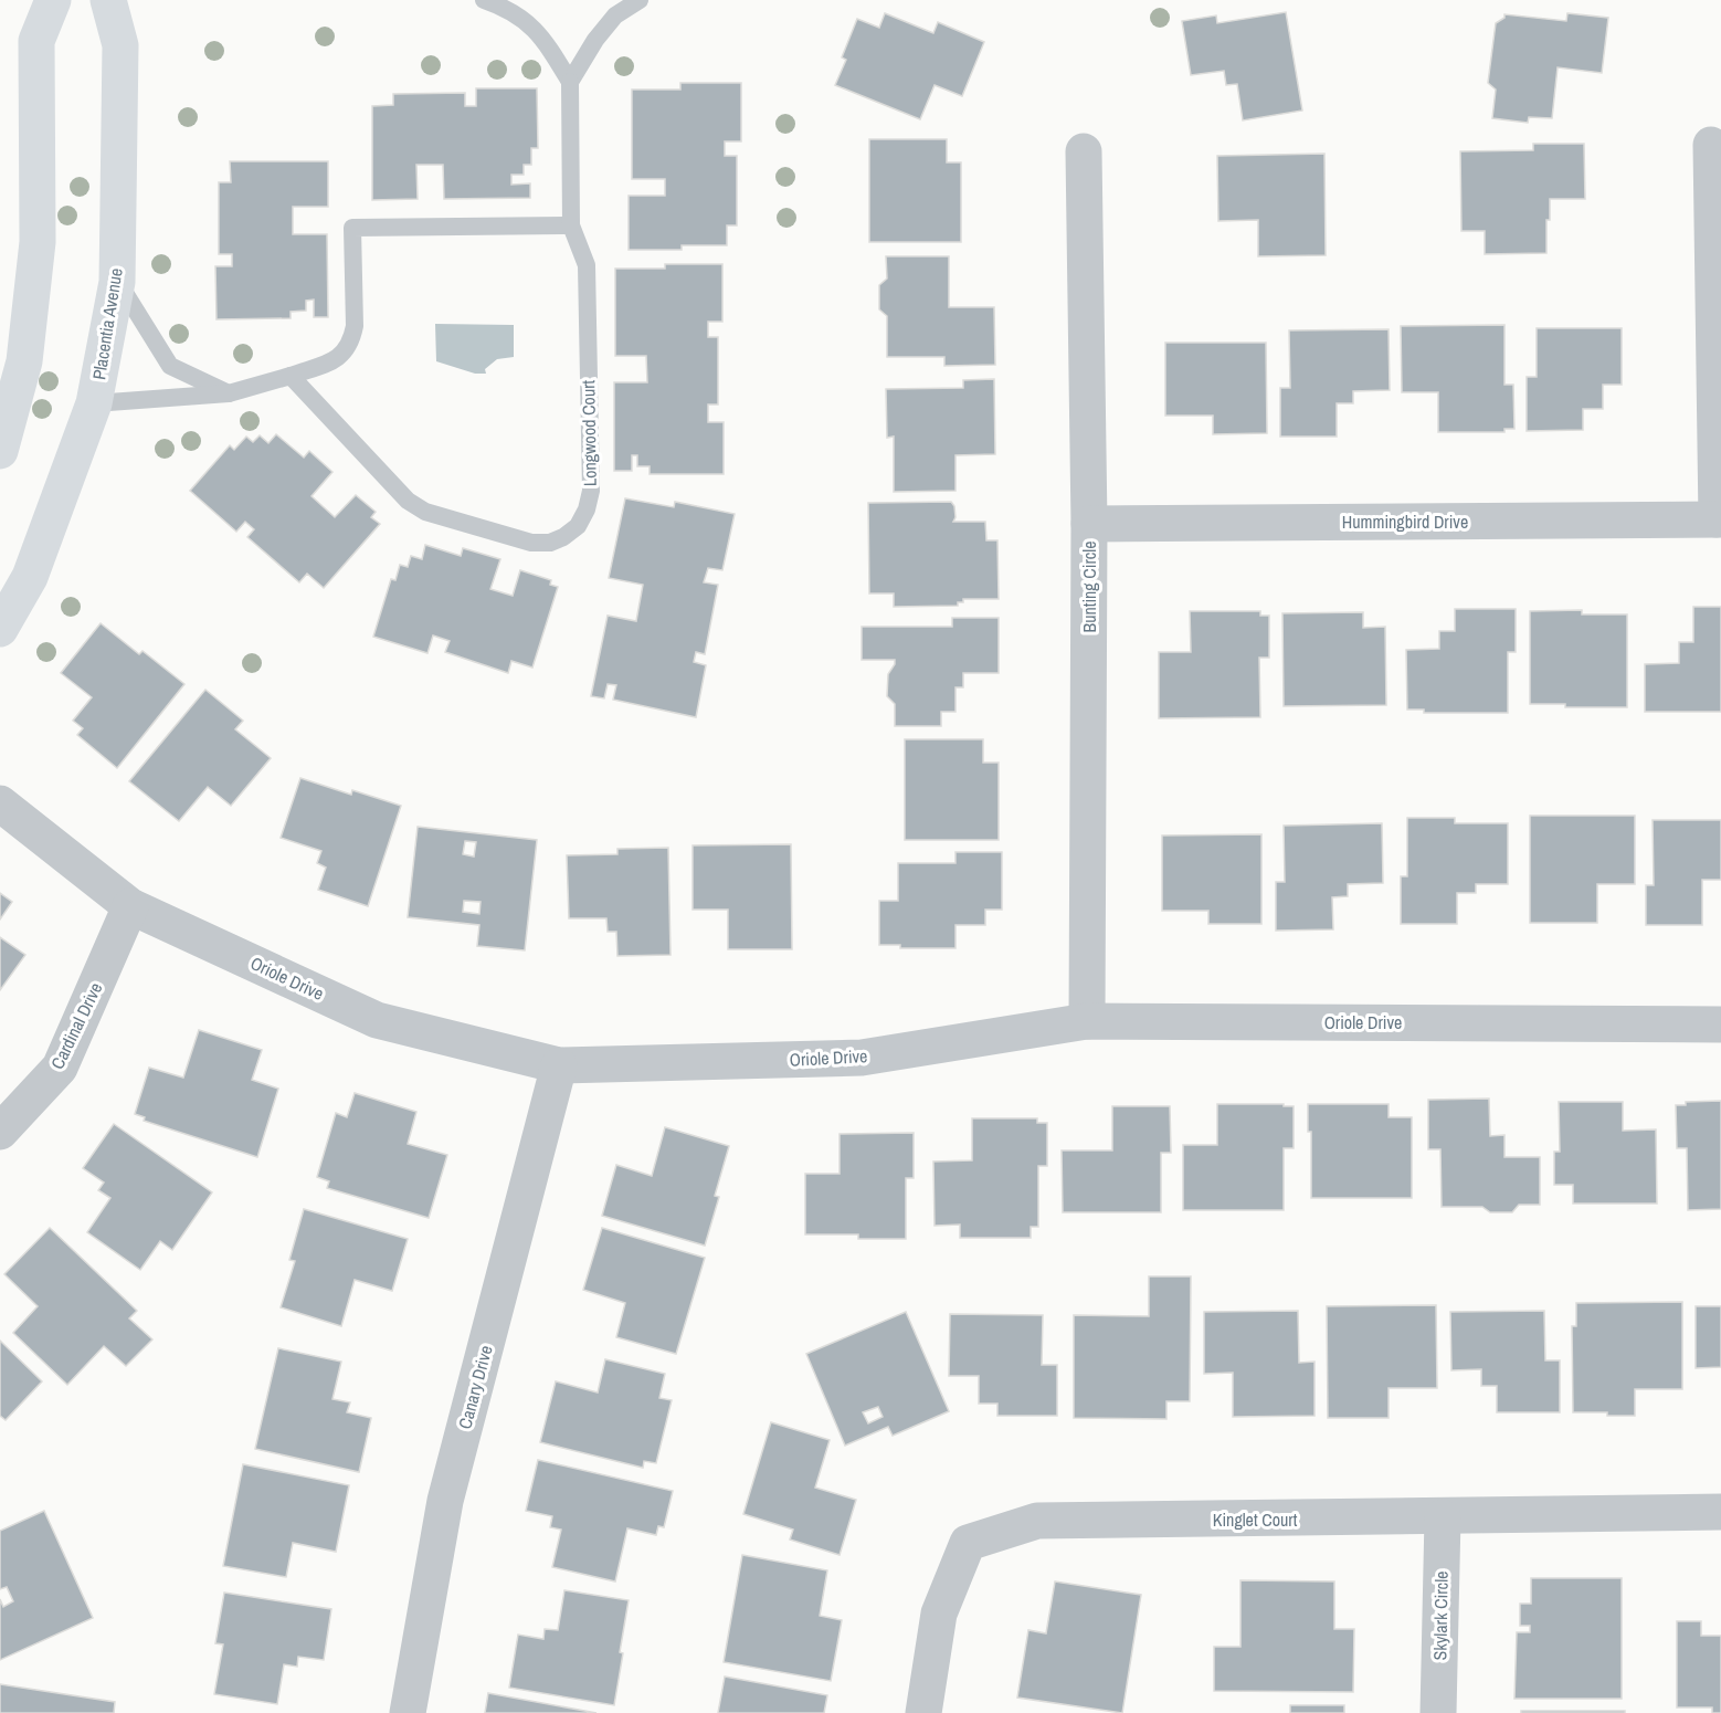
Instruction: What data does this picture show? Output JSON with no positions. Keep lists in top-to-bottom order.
{
  "streets": {
    "main road": ["Placentia Avenue"],
    "street": [
      "Hummingbird Drive",
      "Bunting Circle",
      "Oriole Drive",
      "Cardinal Drive",
      "Canary Drive",
      "Kinglet Court",
      "Skylark Circle"
    ],
    "lane": ["Longwood Court"]
  },
  "crossings": [
    ["Hummingbird Drive", "Bunting Circle"],
    ["Bunting Circle", "Oriole Drive"],
    ["Oriole Drive", "Cardinal Drive"],
    ["Oriole Drive", "Canary Drive"],
    ["Kinglet Court", "Skylark Circle"]
  ]
}
